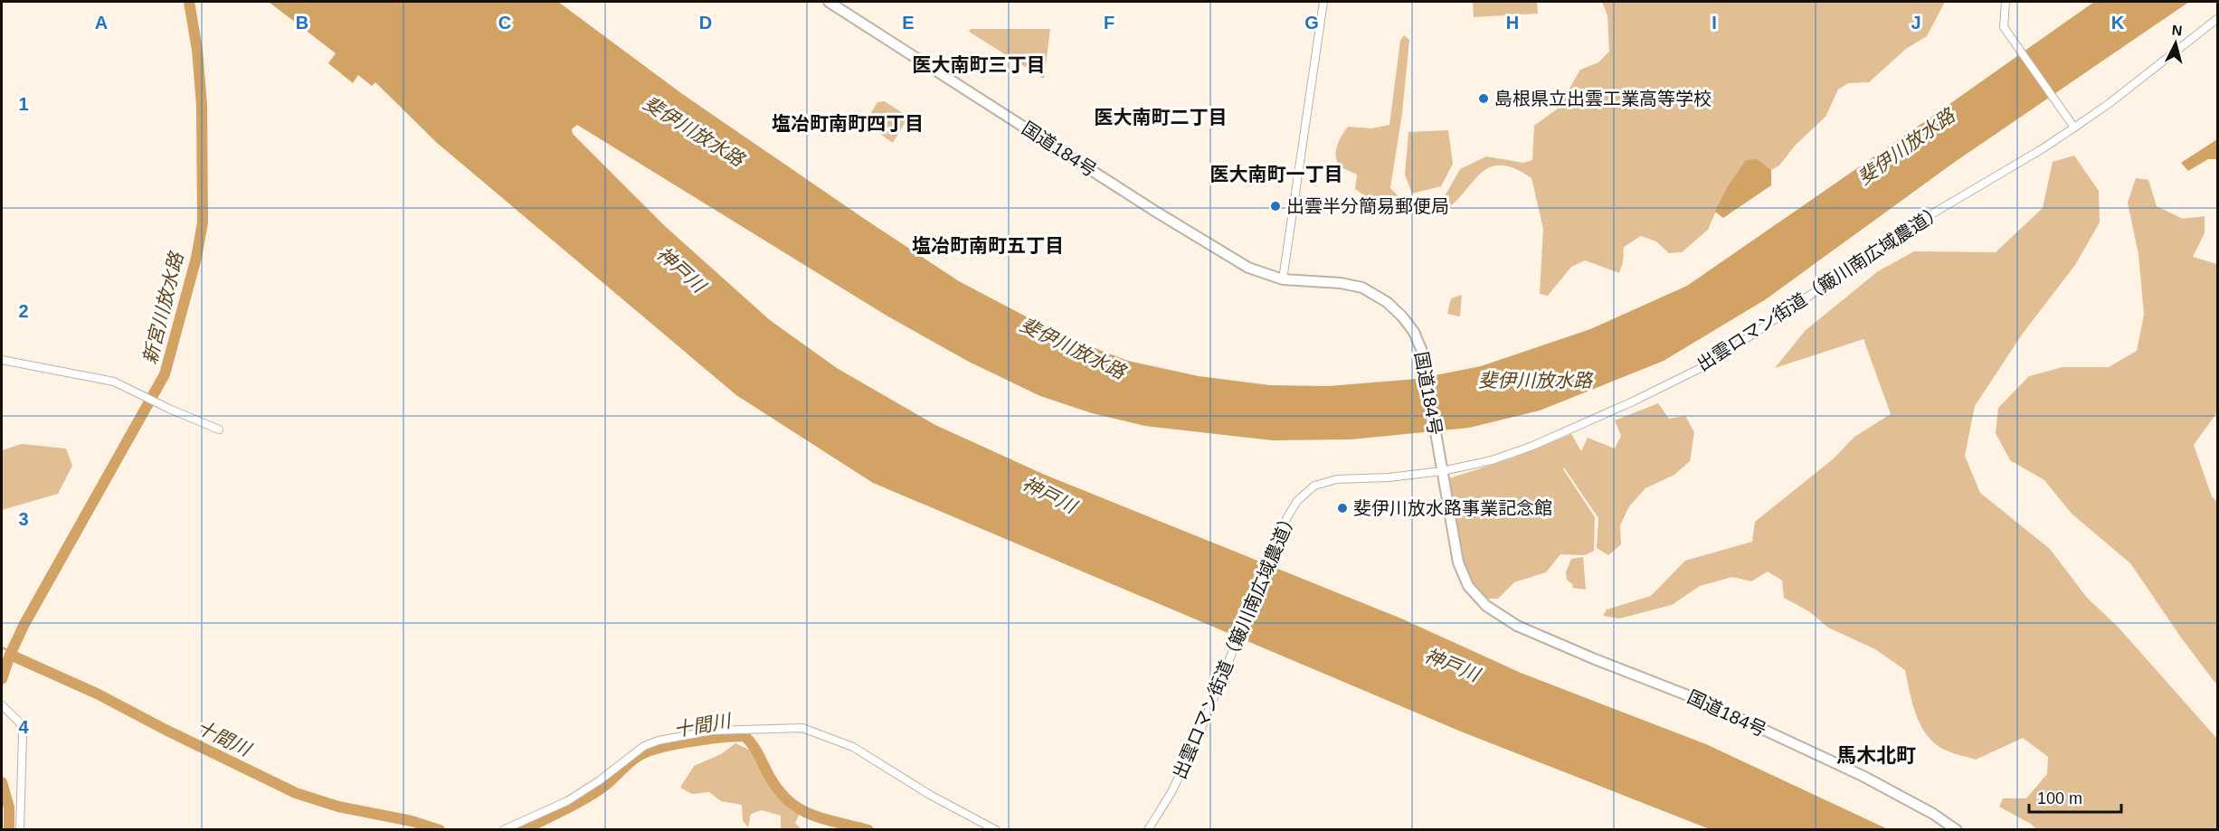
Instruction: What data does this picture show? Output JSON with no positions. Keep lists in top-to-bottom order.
{
  "streets": {
    "highway": ["国道184号"],
    "street": ["出雲ロマン街道（簸川南広域農道）"]
  },
  "crossings": [
    ["国道184号", "出雲ロマン街道（簸川南広域農道）"]
  ],
  "districts": [
    "医大南町三丁目",
    "医大南町二丁目",
    "塩冶町南町四丁目",
    "医大南町一丁目",
    "塩冶町南町五丁目",
    "馬木北町"
  ],
  "water": [
    "斐伊川放水路",
    "神戸川",
    "新宮川放水路",
    "十間川"
  ],
  "places": ["島根県立出雲工業高等学校", "出雲半分簡易郵便局", "斐伊川放水路事業記念館"],
  "scale_bar": "100 m",
  "north": "top",
  "grid": {
    "columns": [
      "A",
      "B",
      "C",
      "D",
      "E",
      "F",
      "G",
      "H",
      "I",
      "J",
      "K"
    ],
    "rows": [
      "1",
      "2",
      "3",
      "4"
    ]
  }
}
